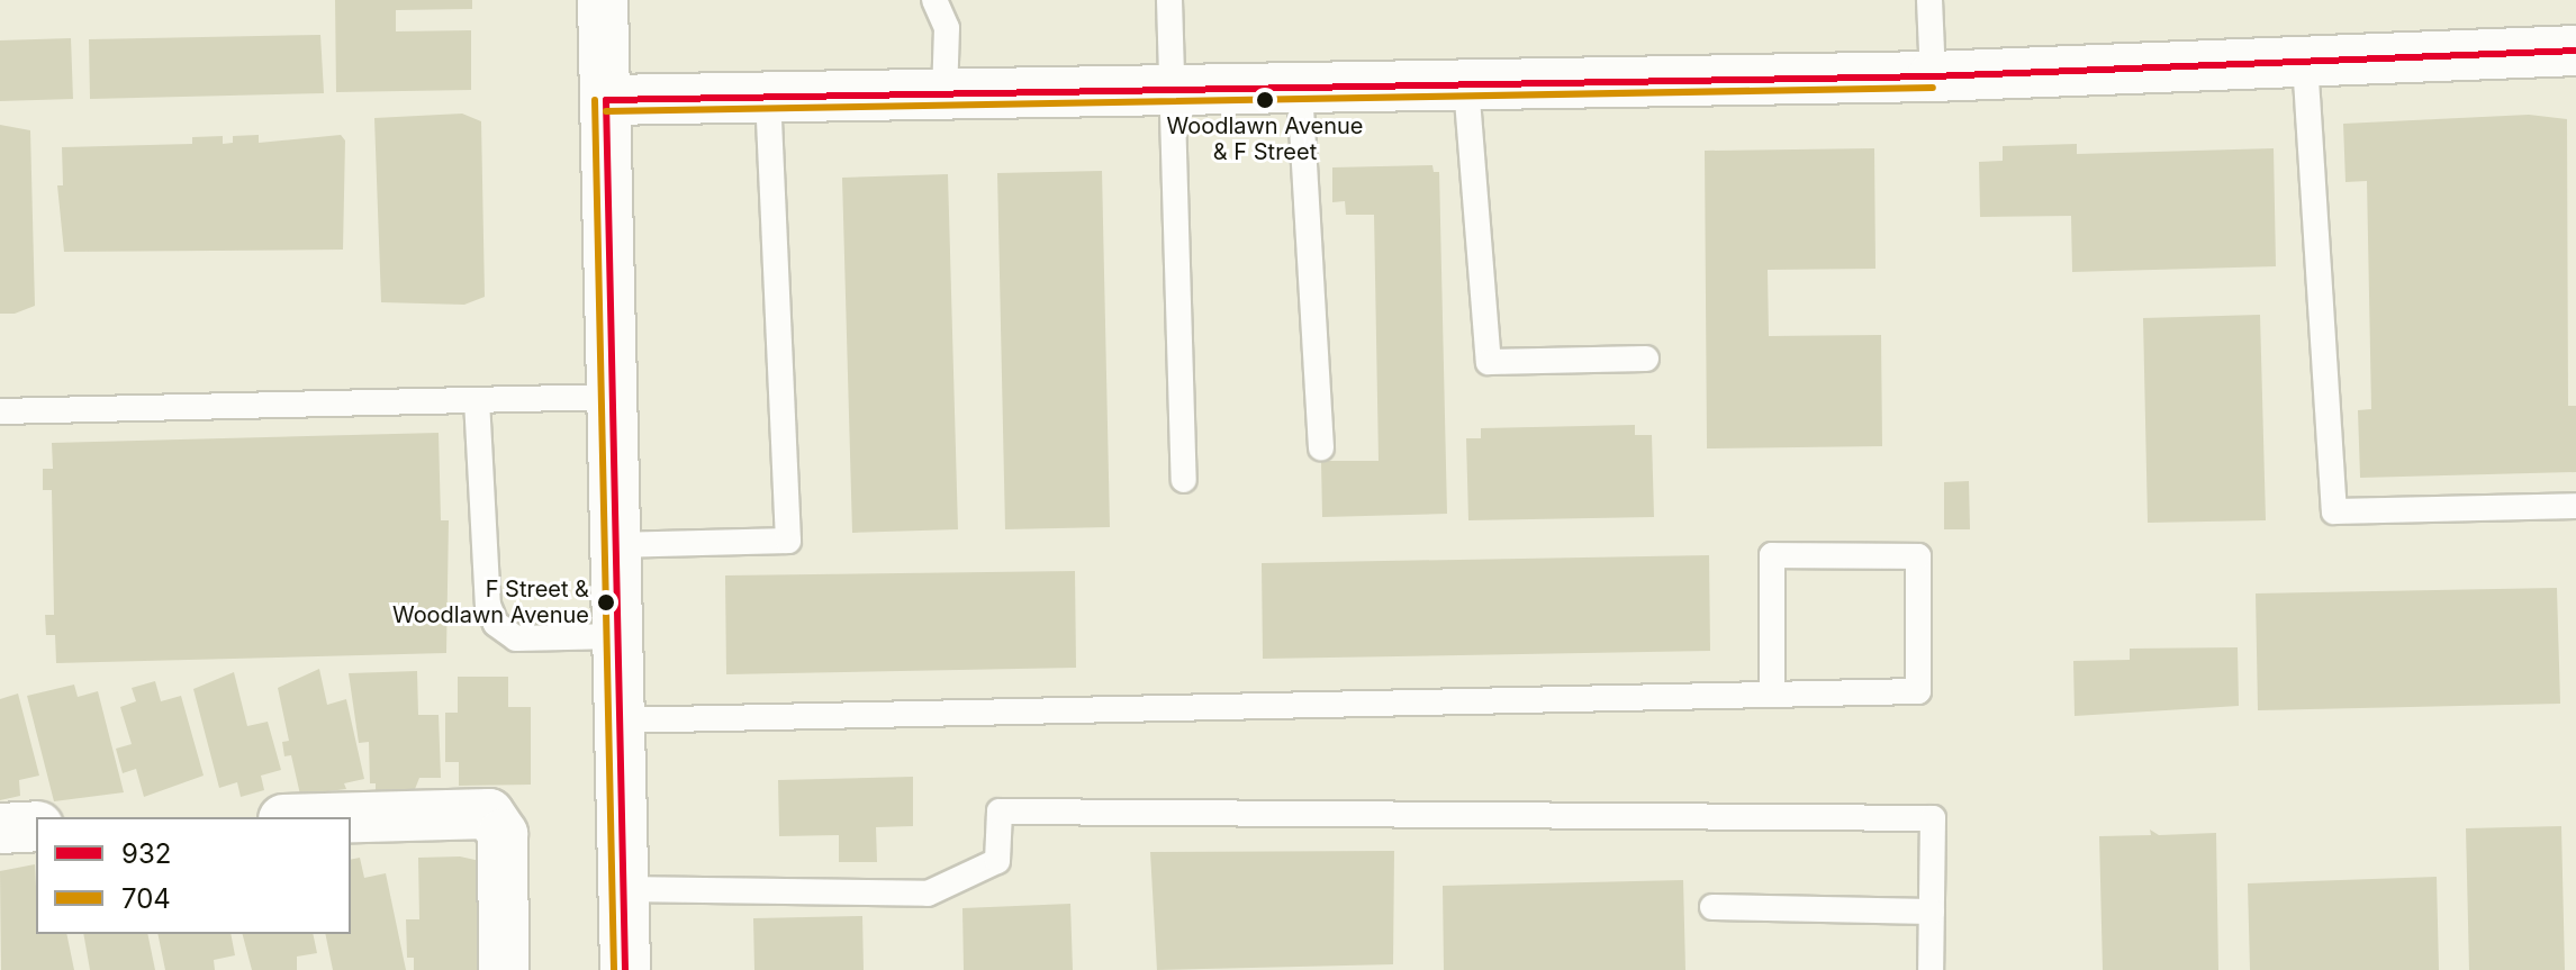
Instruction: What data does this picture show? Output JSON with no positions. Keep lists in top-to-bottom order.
{
  "places": ["Woodlawn Avenue & F Street", "F Street & Woodlawn Avenue"],
  "lines": ["transit line 932", "transit line 704"],
  "legend": ["932", "704"]
}
